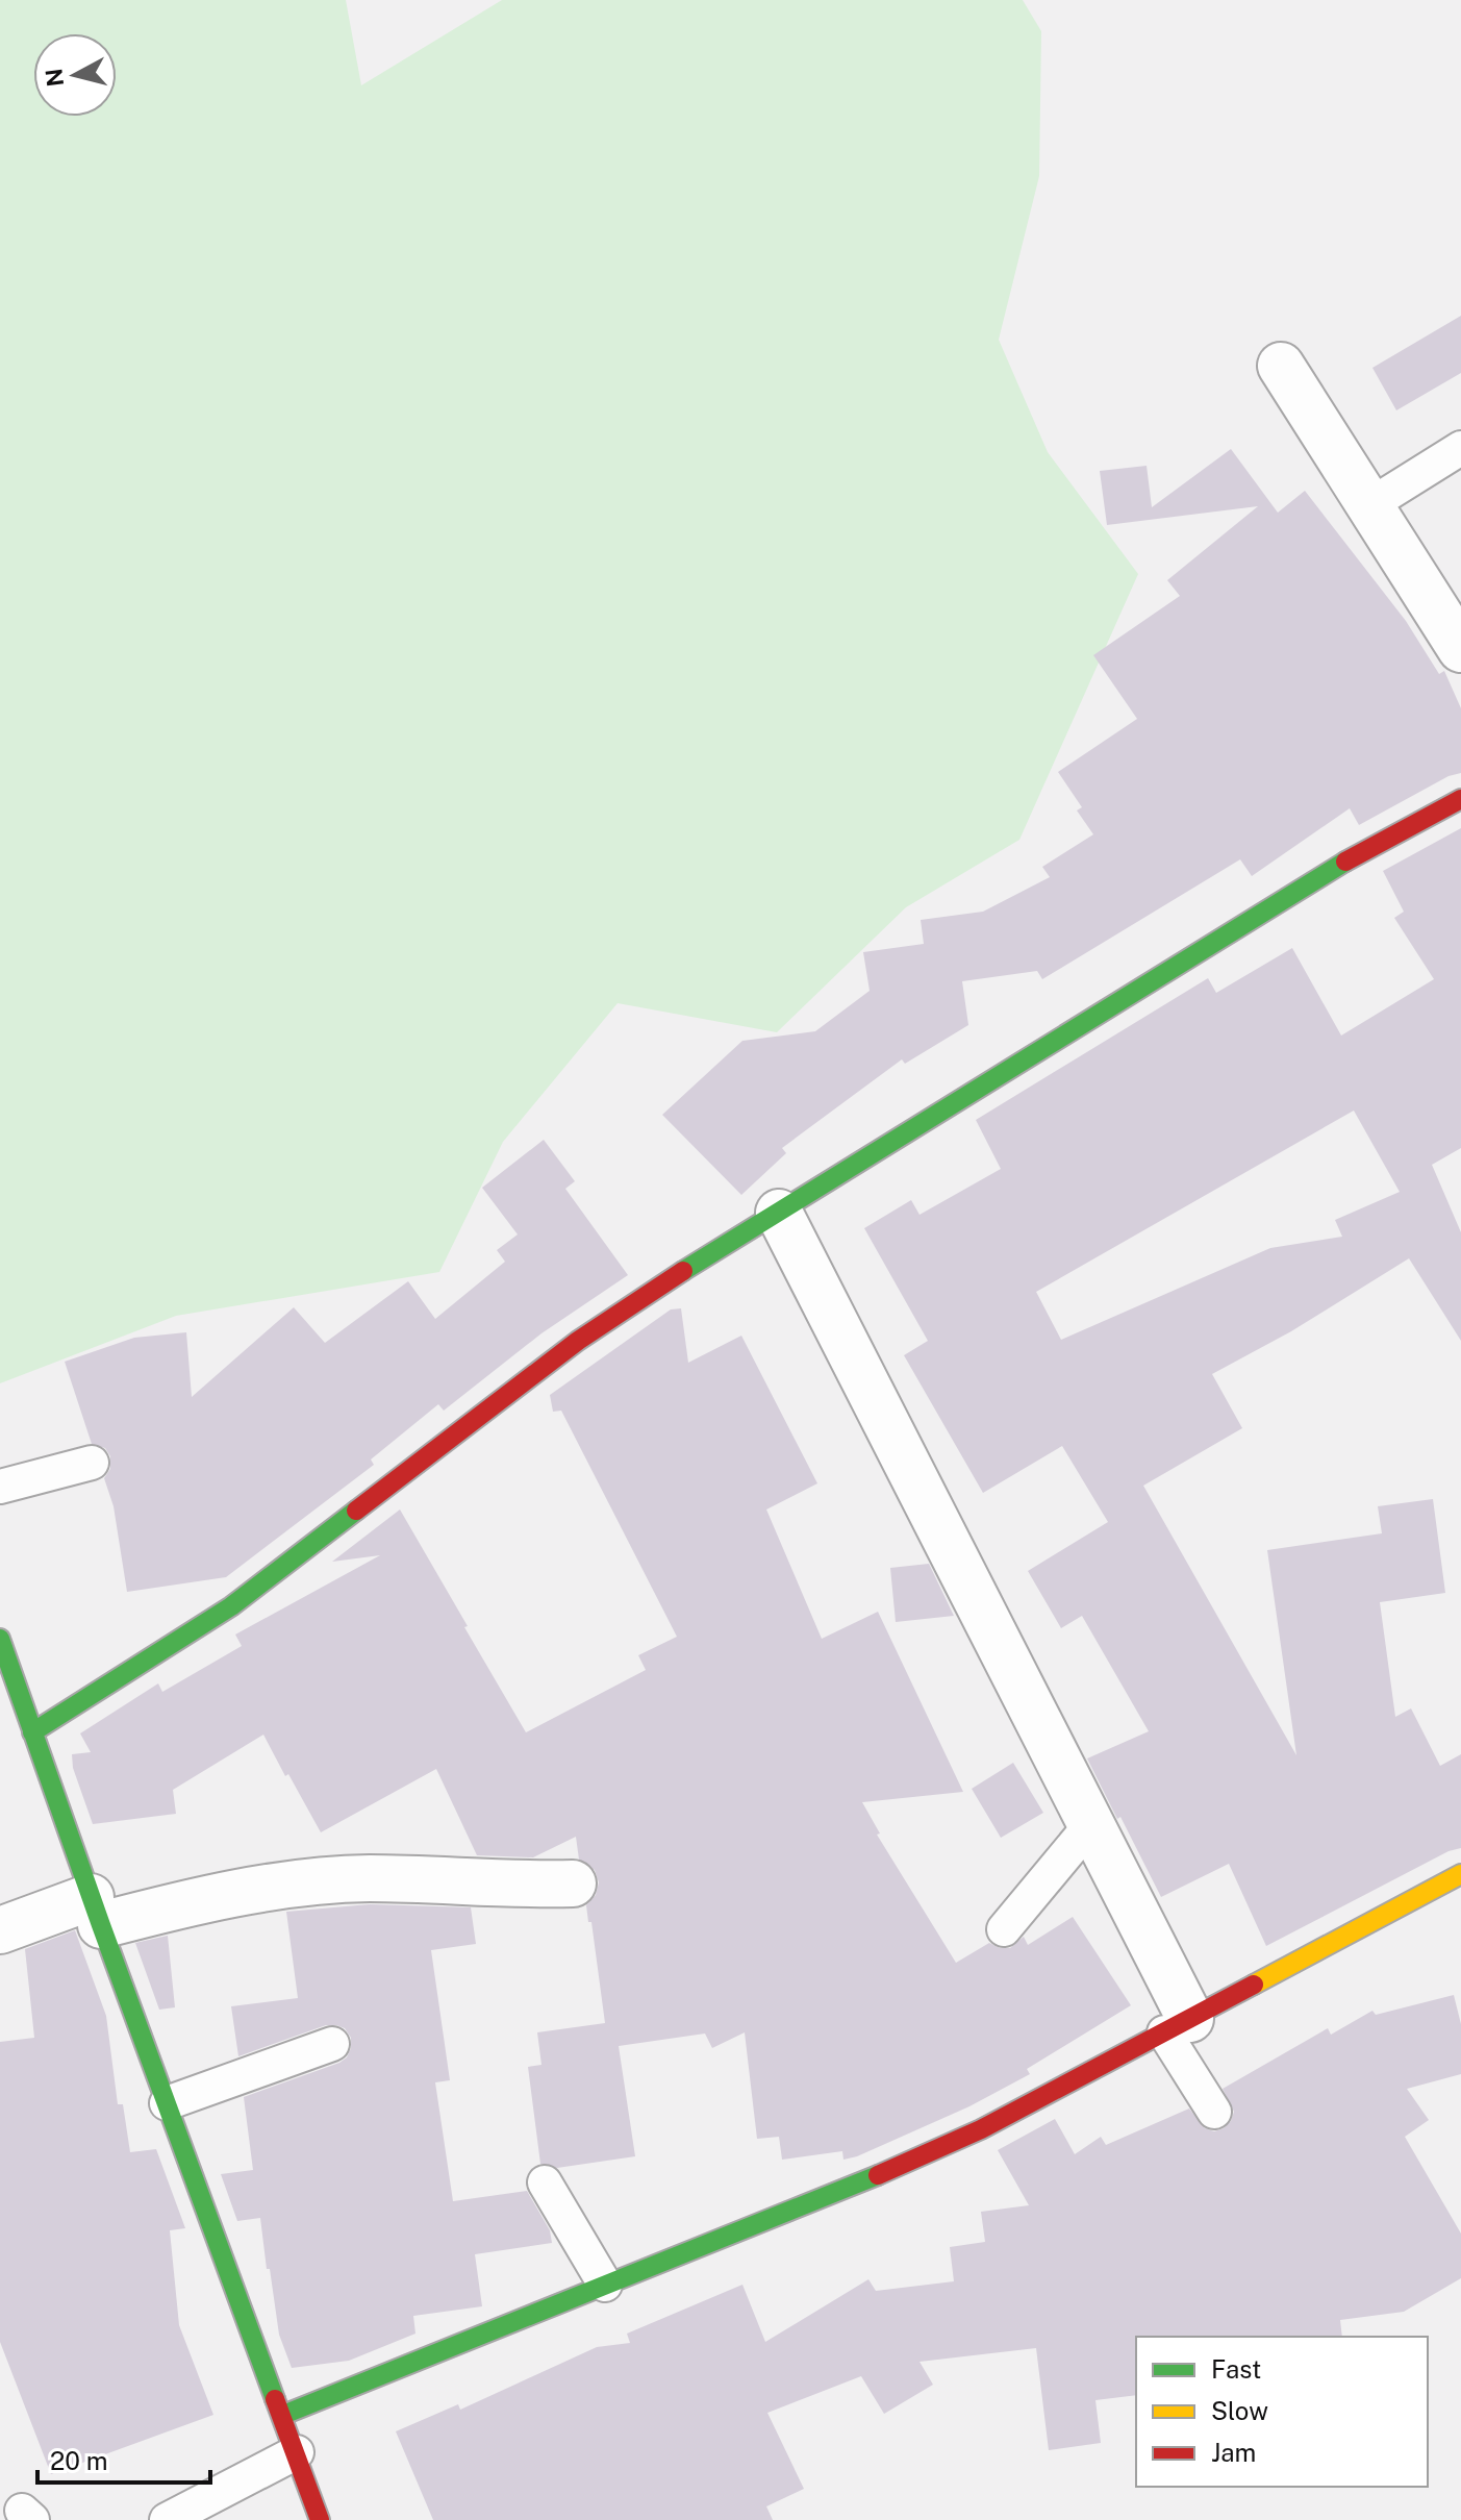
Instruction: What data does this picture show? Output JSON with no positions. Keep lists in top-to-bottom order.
{
  "legend": ["Fast", "Slow", "Jam"],
  "scale_bar": "20 m",
  "north": "left"
}
